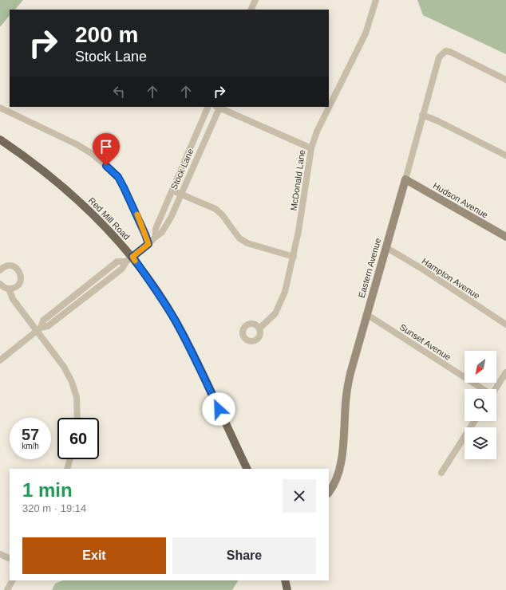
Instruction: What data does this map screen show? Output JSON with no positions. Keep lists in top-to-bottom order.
{
  "streets": {
    "main road": ["Red Mill Road"],
    "street": [
      "Stock Lane",
      "McDonald Lane",
      "Hudson Avenue",
      "Eastern Avenue",
      "Hampton Avenue",
      "Sunset Avenue"
    ]
  },
  "crossings": [
    ["Stock Lane", "Red Mill Road"],
    ["Hudson Avenue", "Eastern Avenue"],
    ["Eastern Avenue", "Hampton Avenue"],
    ["Eastern Avenue", "Sunset Avenue"]
  ],
  "north": "bottom left",
  "page": {
    "turn": ["200 m", "Stock Lane"],
    "speed": "57 km/h",
    "limit": "60",
    "heading": ["1 min", "320 m · 19:14"],
    "buttons": ["Exit", "Share"]
  }
}
